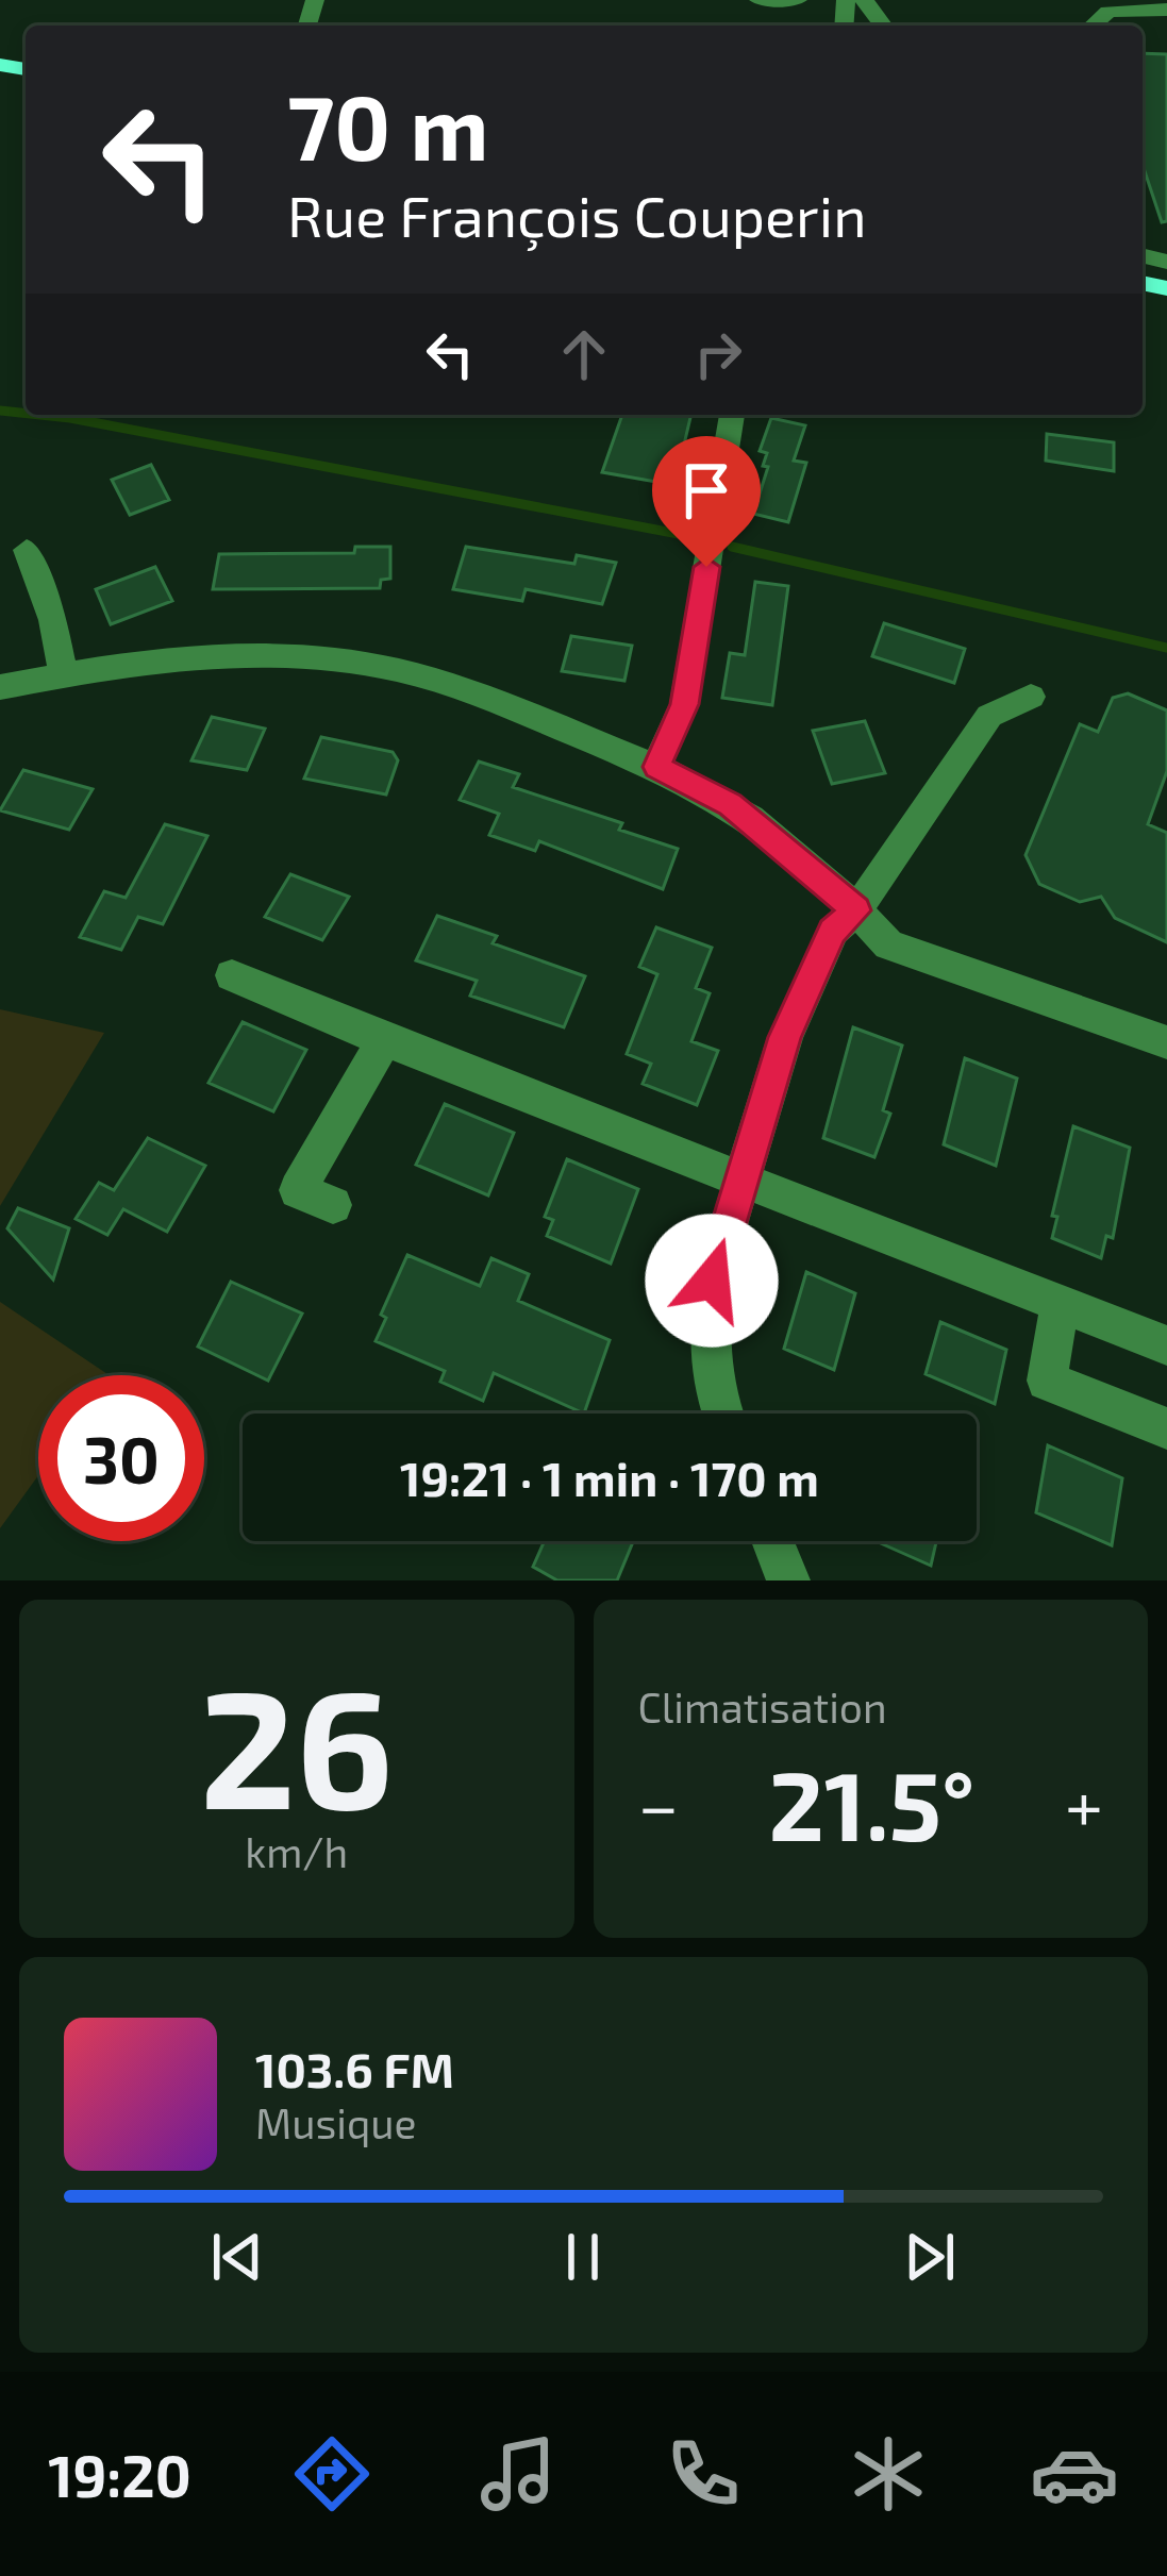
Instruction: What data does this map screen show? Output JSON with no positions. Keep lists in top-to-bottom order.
{
  "page": {
    "turn": ["70 m", "Rue François Couperin"],
    "limit": "30",
    "trip": "19:21 · 1 min · 170 m",
    "tile": [
      ["26", "km/h"],
      "Climatisation"
    ],
    "heat": ["−", "21.5°", "+"],
    "song": ["103.6 FM", "Musique"],
    "tabs": "19:20"
  }
}
